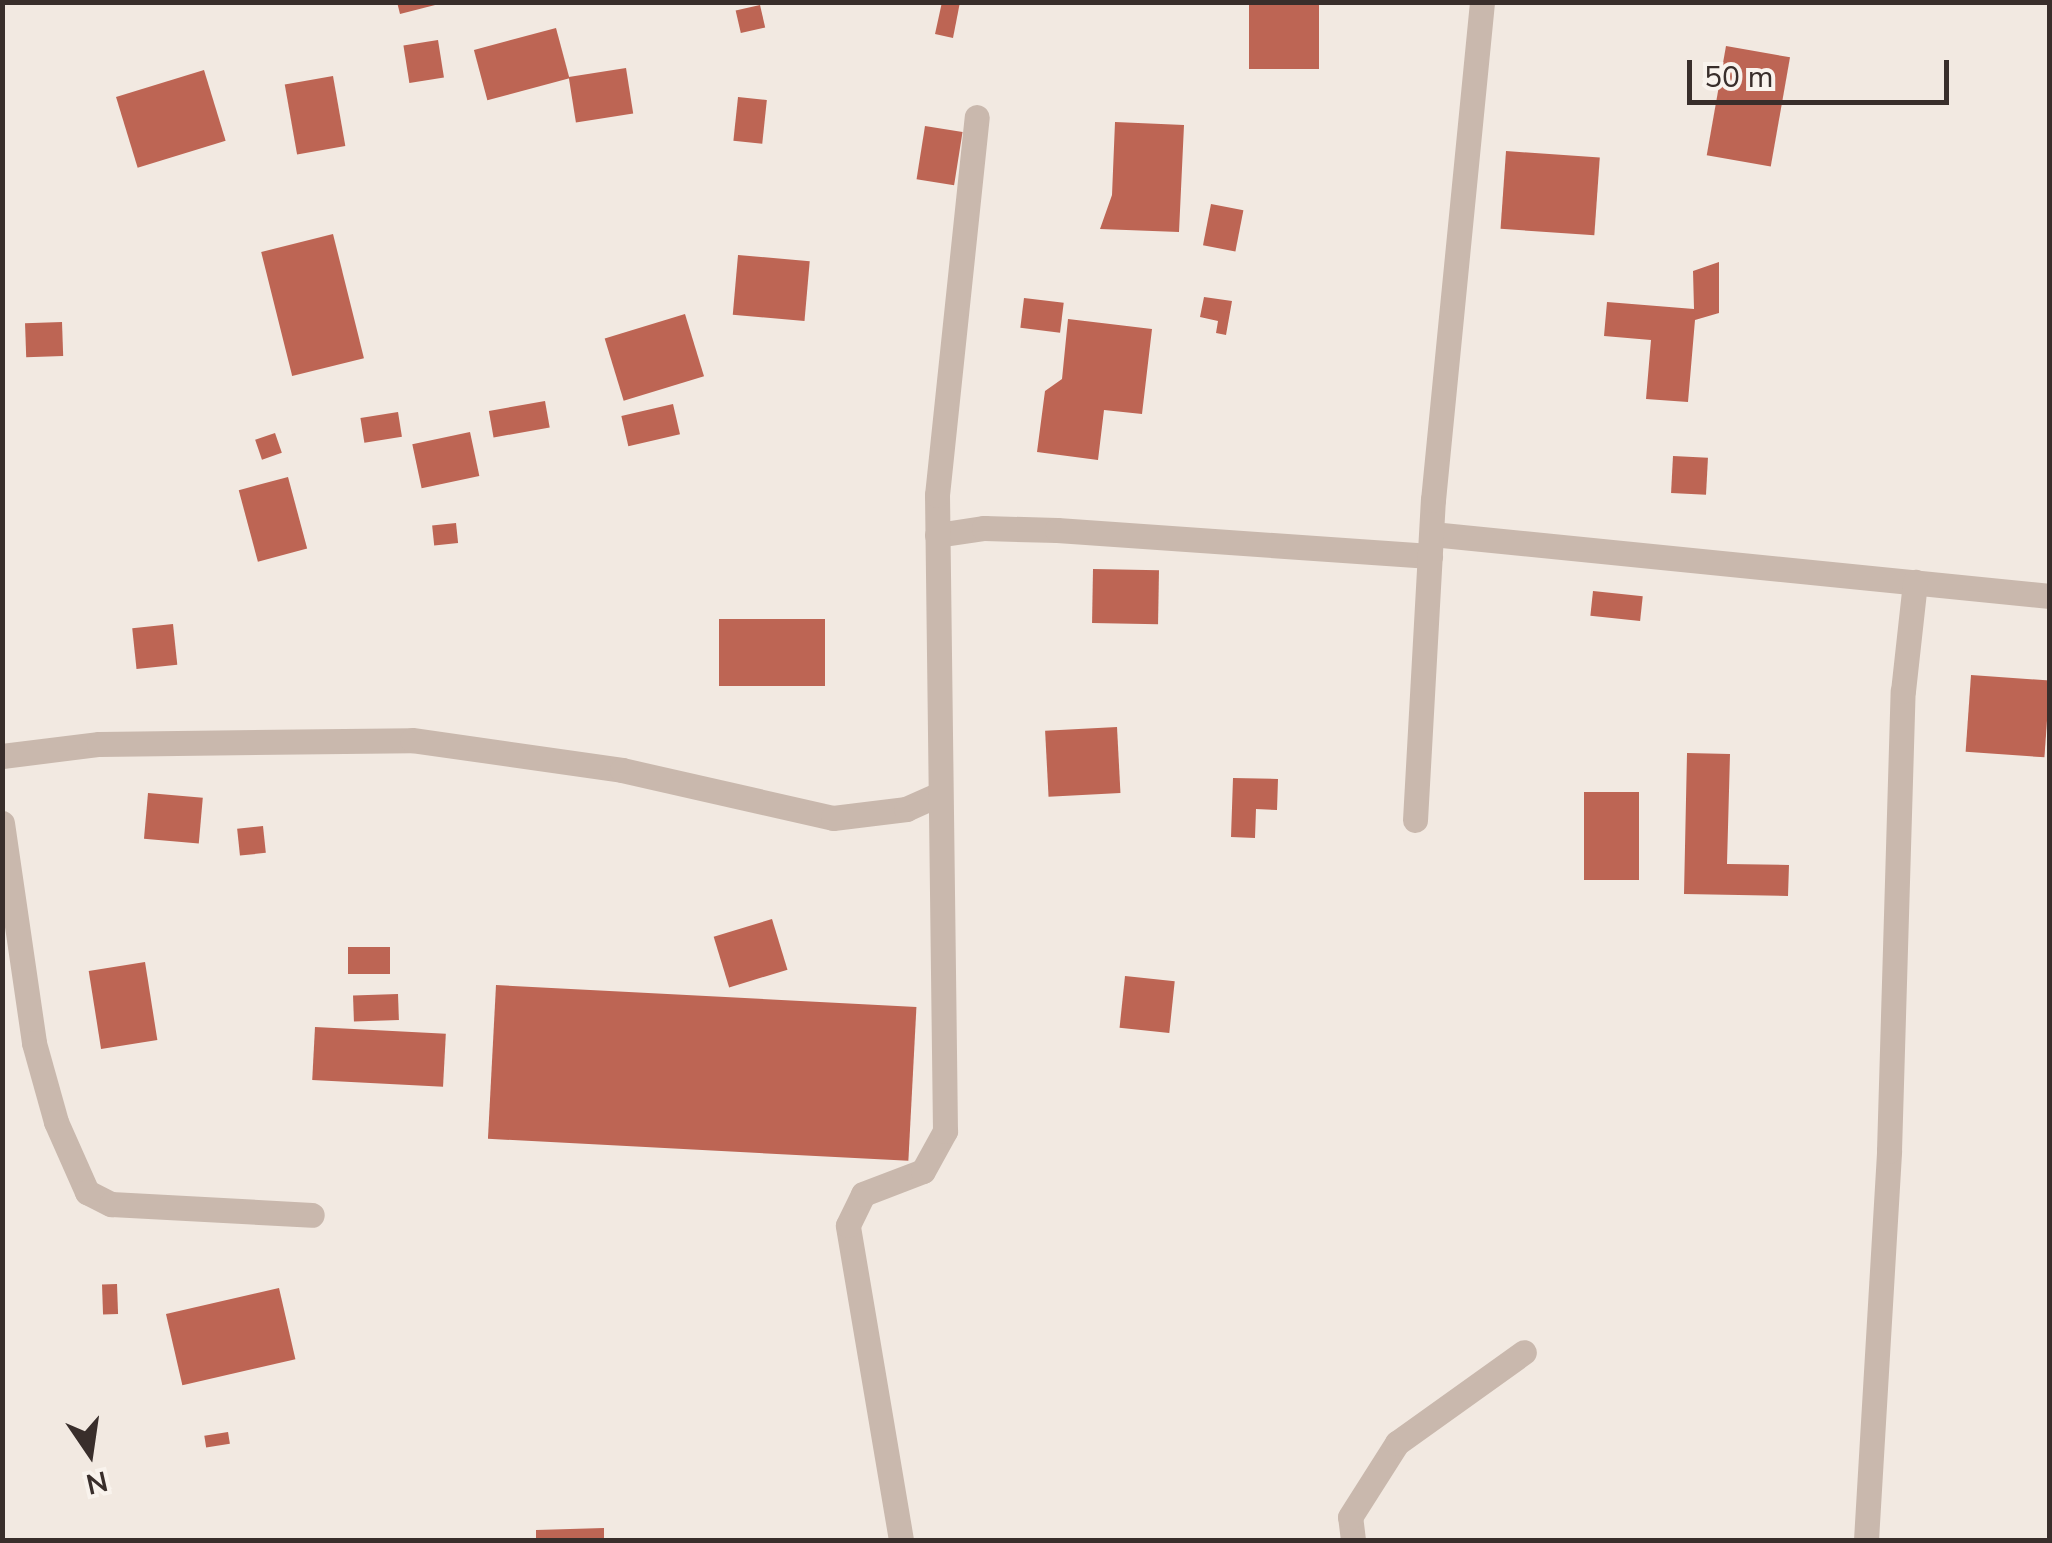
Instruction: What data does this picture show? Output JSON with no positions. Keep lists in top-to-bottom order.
{
  "scale_bar": "50 m",
  "north": "bottom"
}
